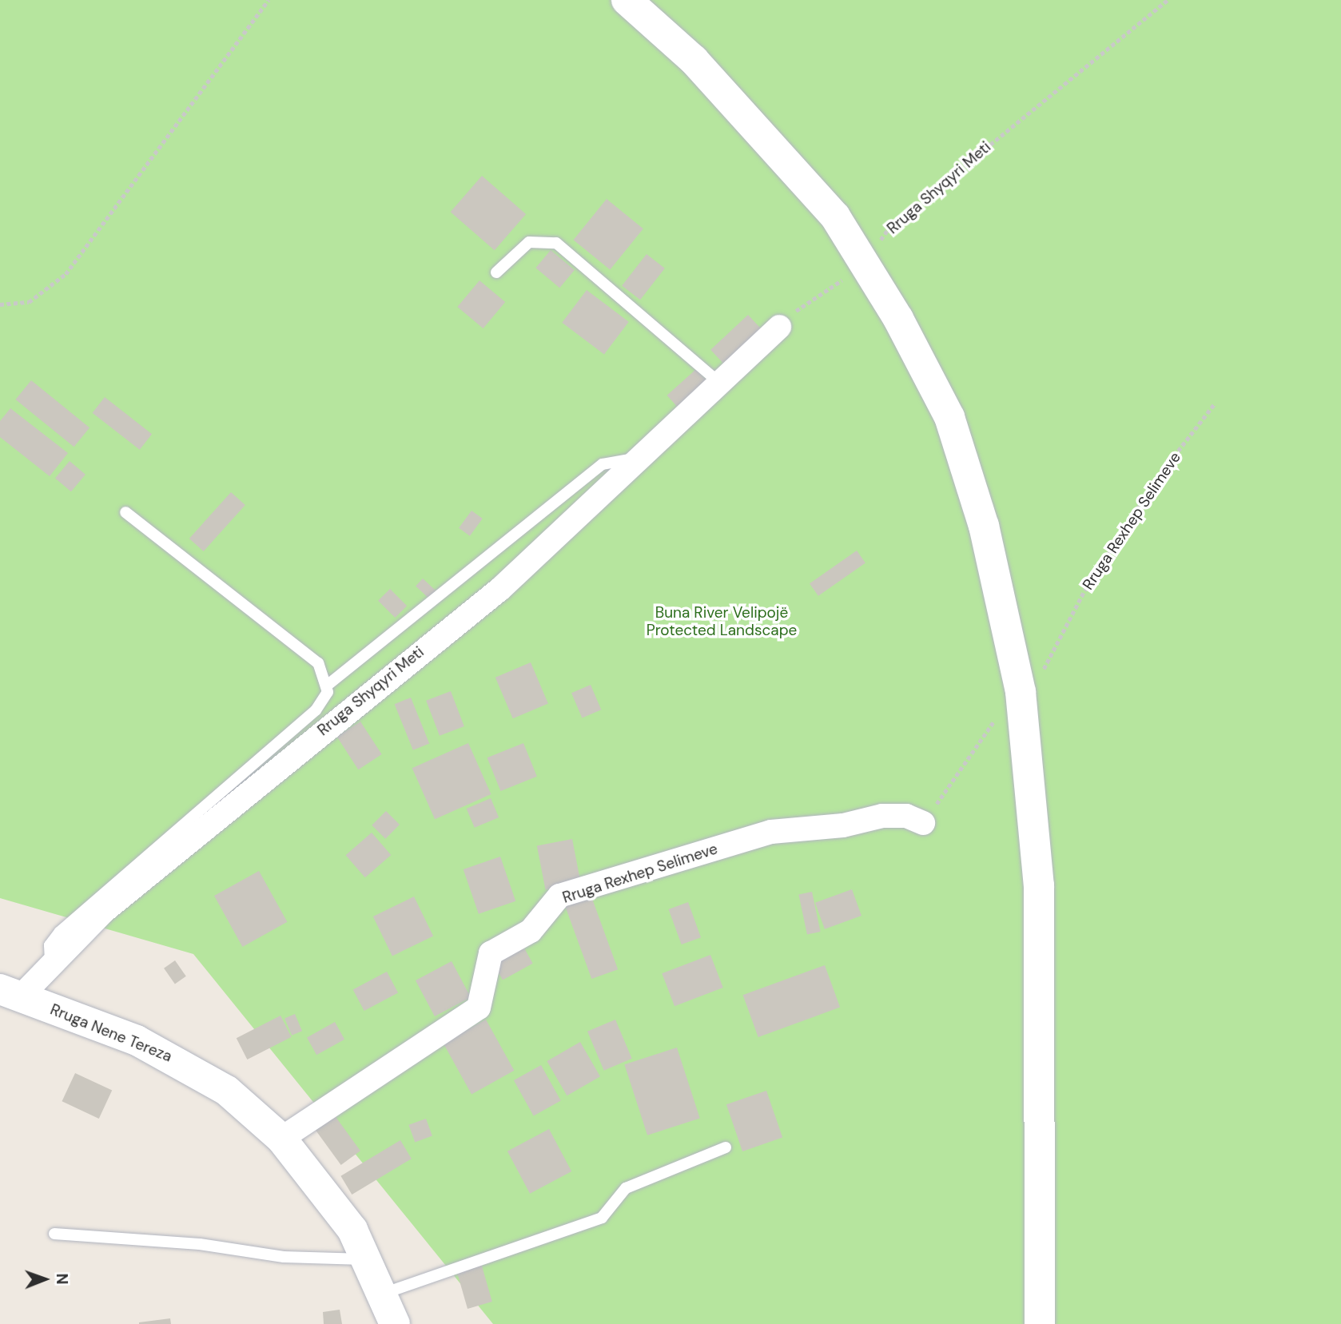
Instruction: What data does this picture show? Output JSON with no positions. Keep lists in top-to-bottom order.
{
  "streets": {
    "main road": ["Rruga Nene Tereza"],
    "street": ["Rruga Shyqyri Meti", "Rruga Rexhep Selimeve"]
  },
  "crossings": [
    ["Rruga Shyqyri Meti", "Rruga Nene Tereza"],
    ["Rruga Rexhep Selimeve", "Rruga Nene Tereza"]
  ],
  "parks": ["Buna River Velipojë Protected Landscape"],
  "north": "right"
}
